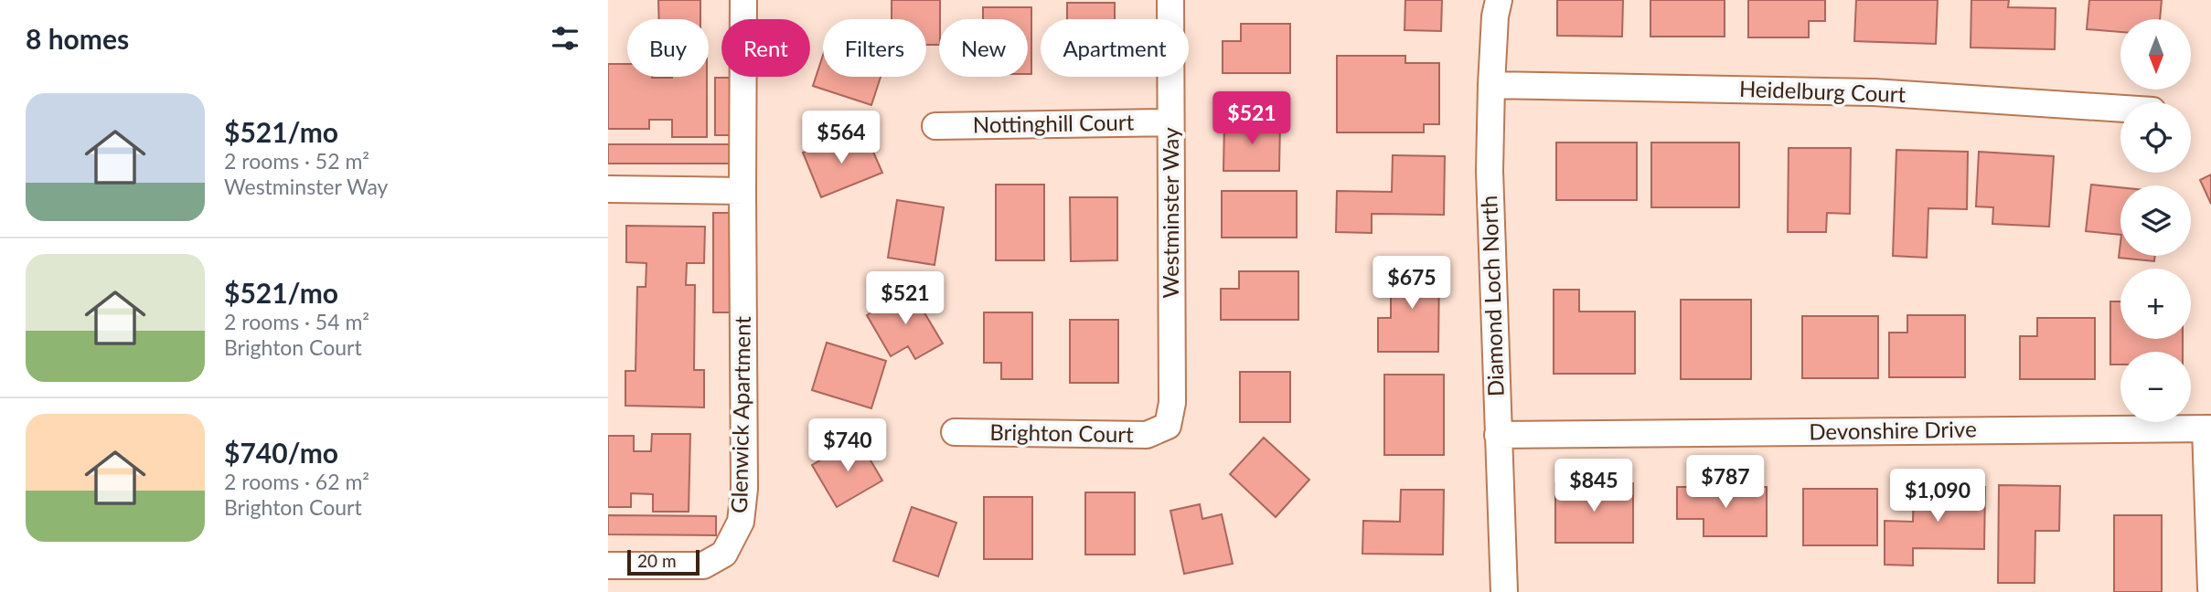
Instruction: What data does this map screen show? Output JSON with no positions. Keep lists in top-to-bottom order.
{
  "streets": {
    "street": [
      "Heidelburg Court",
      "Nottinghill Court",
      "Westminster Way",
      "Diamond Loch North",
      "Glenwick Apartment",
      "Devonshire Drive",
      "Brighton Court"
    ]
  },
  "crossings": [
    ["Heidelburg Court", "Diamond Loch North"],
    ["Nottinghill Court", "Westminster Way"],
    ["Westminster Way", "Brighton Court"],
    ["Diamond Loch North", "Devonshire Drive"]
  ],
  "scale_bar": "20 m",
  "north": "bottom",
  "page": {
    "heading": "8 homes",
    "map_buttons": ["+", "−"],
    "chip": [
      "Buy",
      "Rent",
      "Filters",
      "New",
      "Apartment"
    ],
    "list": [
      {
        "name": "$521/mo",
        "note": "2 rooms · 52 m² · Westminster Way"
      },
      {
        "name": "$521/mo",
        "note": "2 rooms · 54 m² · Brighton Court"
      },
      {
        "name": "$740/mo",
        "note": "2 rooms · 62 m² · Brighton Court"
      }
    ],
    "price": [
      "$521",
      "$564",
      "$675",
      "$521",
      "$740",
      "$787",
      "$845",
      "$1,090"
    ],
    "scale": "20 m"
  }
}
